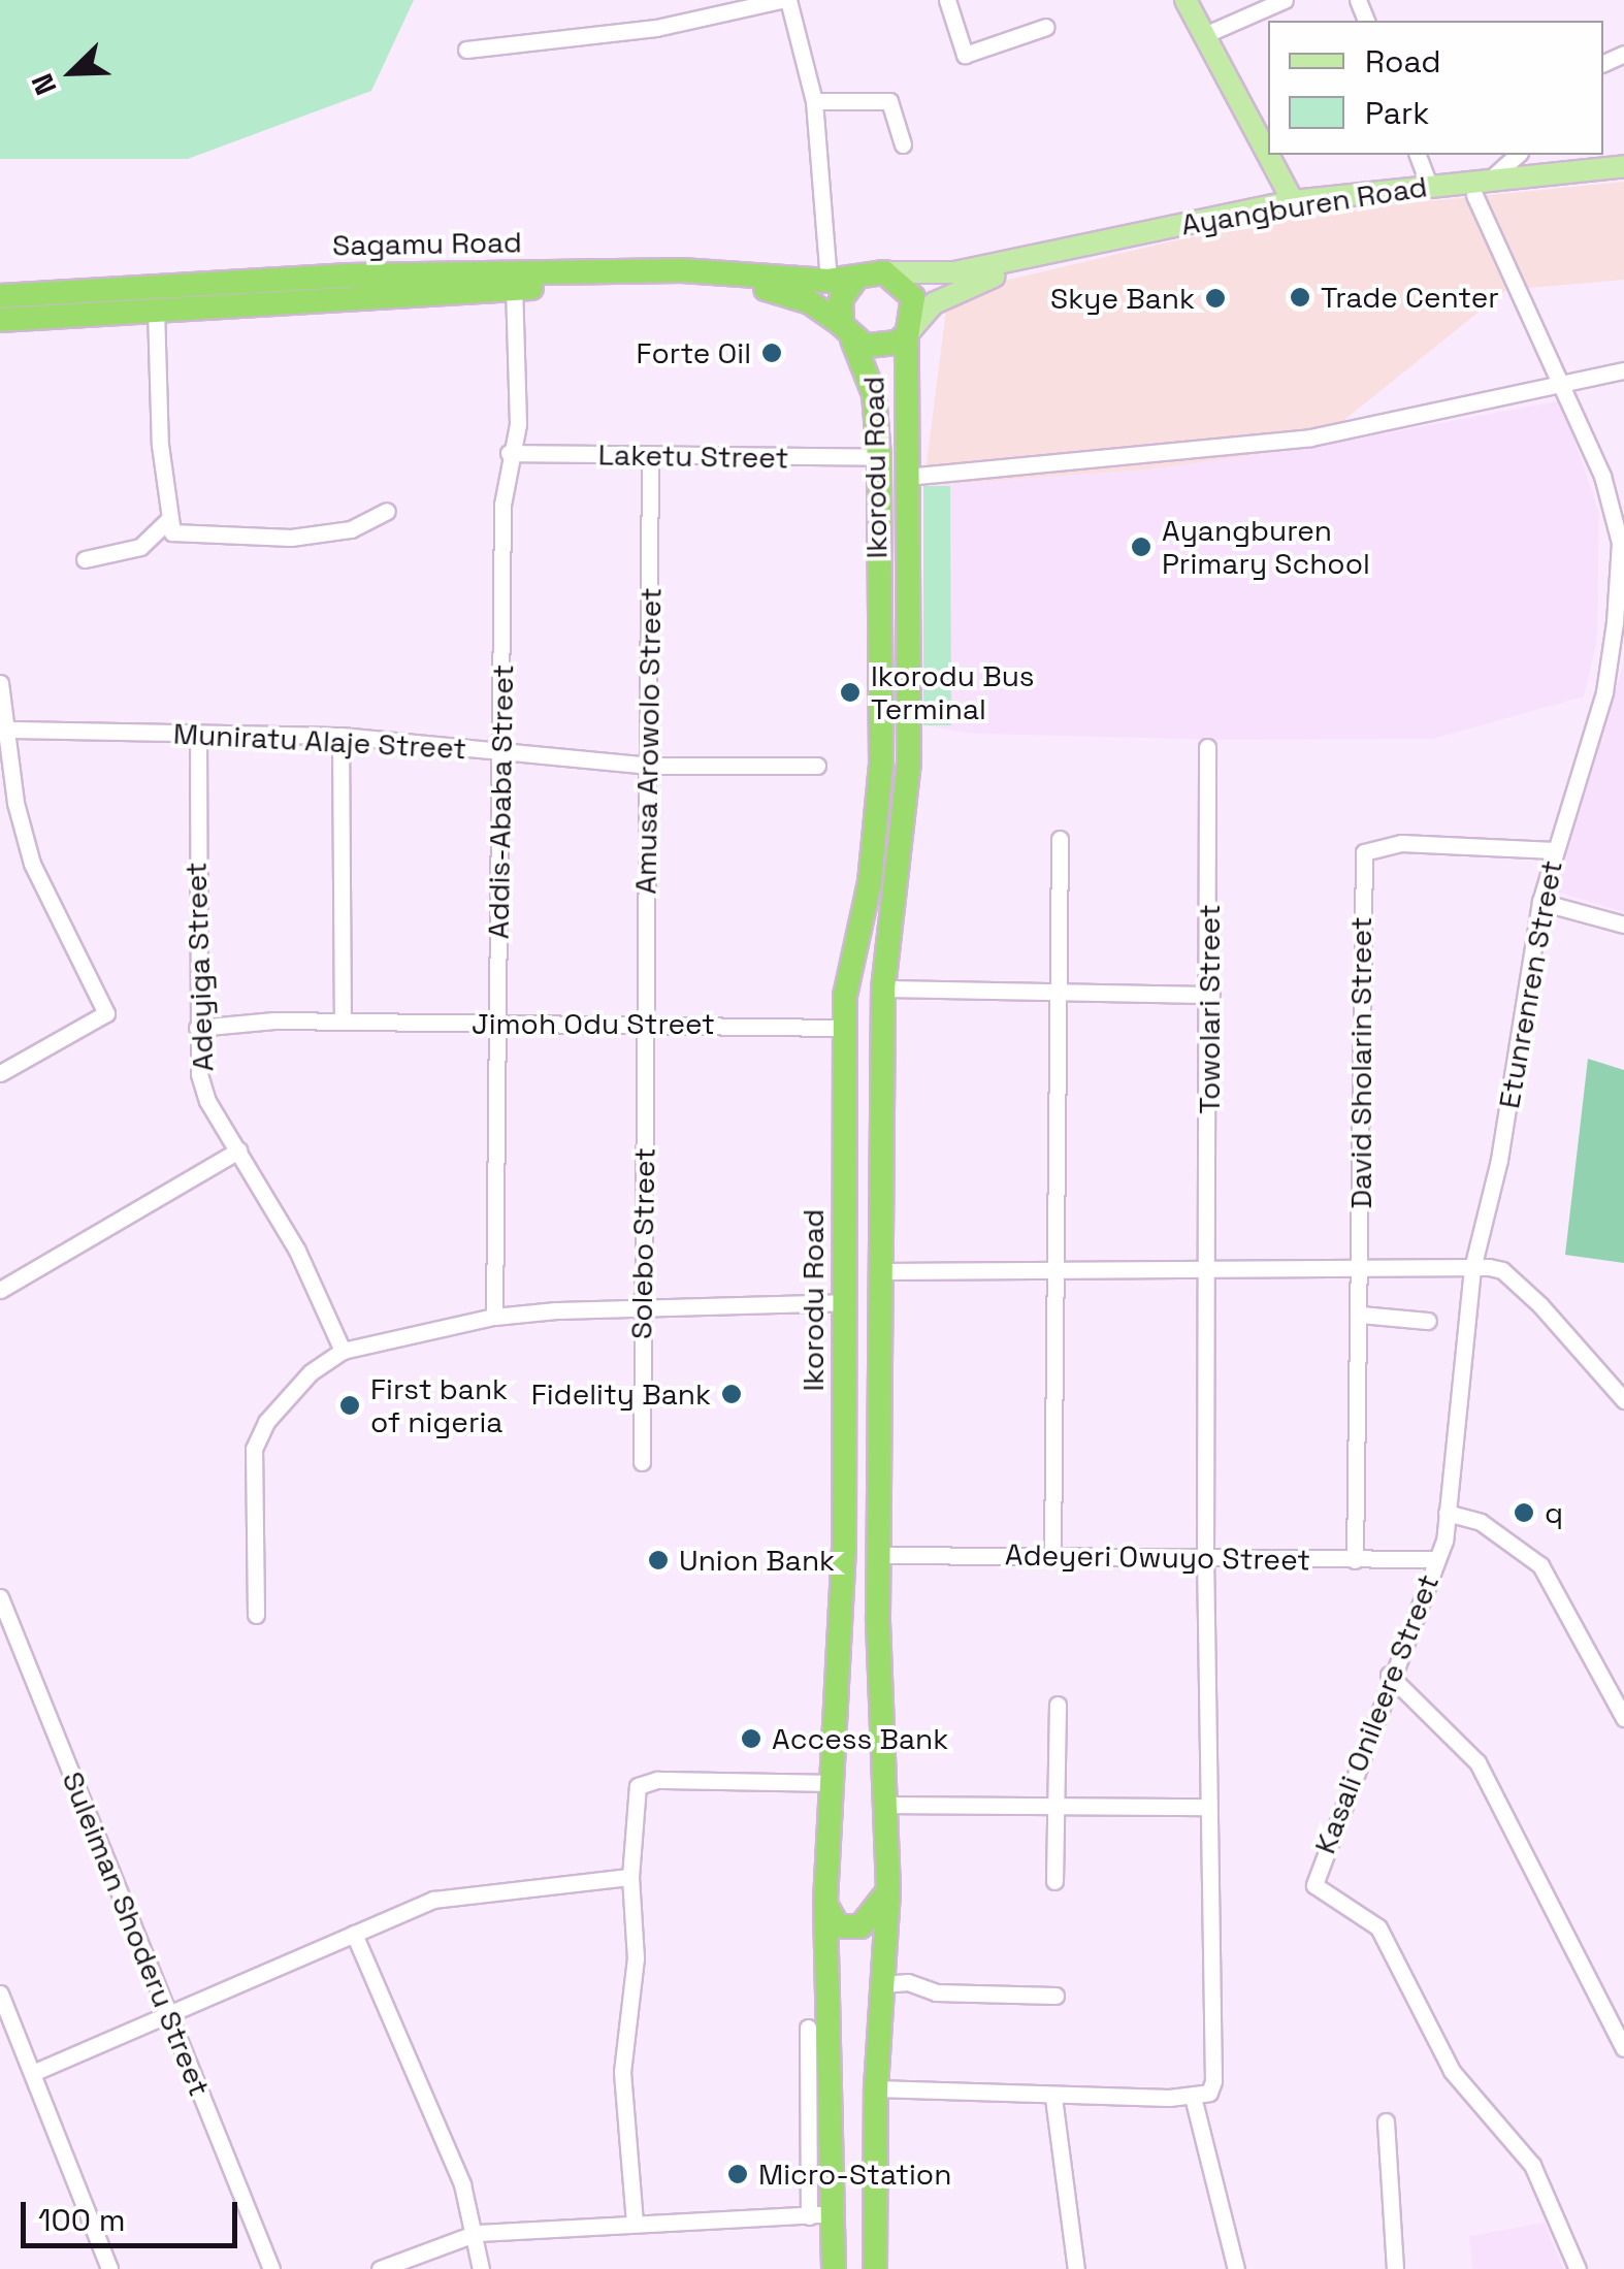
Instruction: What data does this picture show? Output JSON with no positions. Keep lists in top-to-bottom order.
{
  "streets": {
    "highway": ["Sagamu Road", "Ikorodu Road"],
    "main road": ["Ayangburen Road"],
    "street": [
      "Laketu Street",
      "Muniratu Alaje Street",
      "Amusa Arowolo Street",
      "Addis-Ababa Street",
      "Adeyiga Street",
      "Etunrenren Street",
      "Towolari Street",
      "Jimoh Odu Street",
      "David Sholarin Street",
      "Solebo Street",
      "Adeyeri Owuyo Street",
      "Kasali Onileere Street",
      "Suleiman Shoderu Street"
    ]
  },
  "crossings": [
    ["Ayangburen Road", "Etunrenren Street"],
    ["Sagamu Road", "Ikorodu Road"],
    ["Sagamu Road", "Addis-Ababa Street"],
    ["Laketu Street", "Ikorodu Road"],
    ["Laketu Street", "Amusa Arowolo Street"],
    ["Laketu Street", "Addis-Ababa Street"],
    ["Ikorodu Road", "Jimoh Odu Street"],
    ["Ikorodu Road", "Adeyeri Owuyo Street"],
    ["Muniratu Alaje Street", "Amusa Arowolo Street"],
    ["Muniratu Alaje Street", "Addis-Ababa Street"],
    ["Muniratu Alaje Street", "Adeyiga Street"],
    ["Amusa Arowolo Street", "Jimoh Odu Street"],
    ["Amusa Arowolo Street", "Solebo Street"],
    ["Addis-Ababa Street", "Jimoh Odu Street"],
    ["Adeyiga Street", "Jimoh Odu Street"],
    ["Etunrenren Street", "David Sholarin Street"],
    ["Etunrenren Street", "Adeyeri Owuyo Street"],
    ["Etunrenren Street", "Kasali Onileere Street"],
    ["Towolari Street", "Adeyeri Owuyo Street"],
    ["Jimoh Odu Street", "Solebo Street"],
    ["David Sholarin Street", "Adeyeri Owuyo Street"],
    ["Adeyeri Owuyo Street", "Kasali Onileere Street"]
  ],
  "places": [
    "Trade Center",
    "Skye Bank",
    "Forte Oil",
    "Ayangburen Primary School",
    "Ikorodu Bus Terminal",
    "Fidelity Bank",
    "First bank of nigeria",
    "q",
    "Union Bank",
    "Access Bank",
    "Micro-Station"
  ],
  "legend": ["Road", "Park"],
  "scale_bar": "100 m",
  "north": "bottom left"
}
